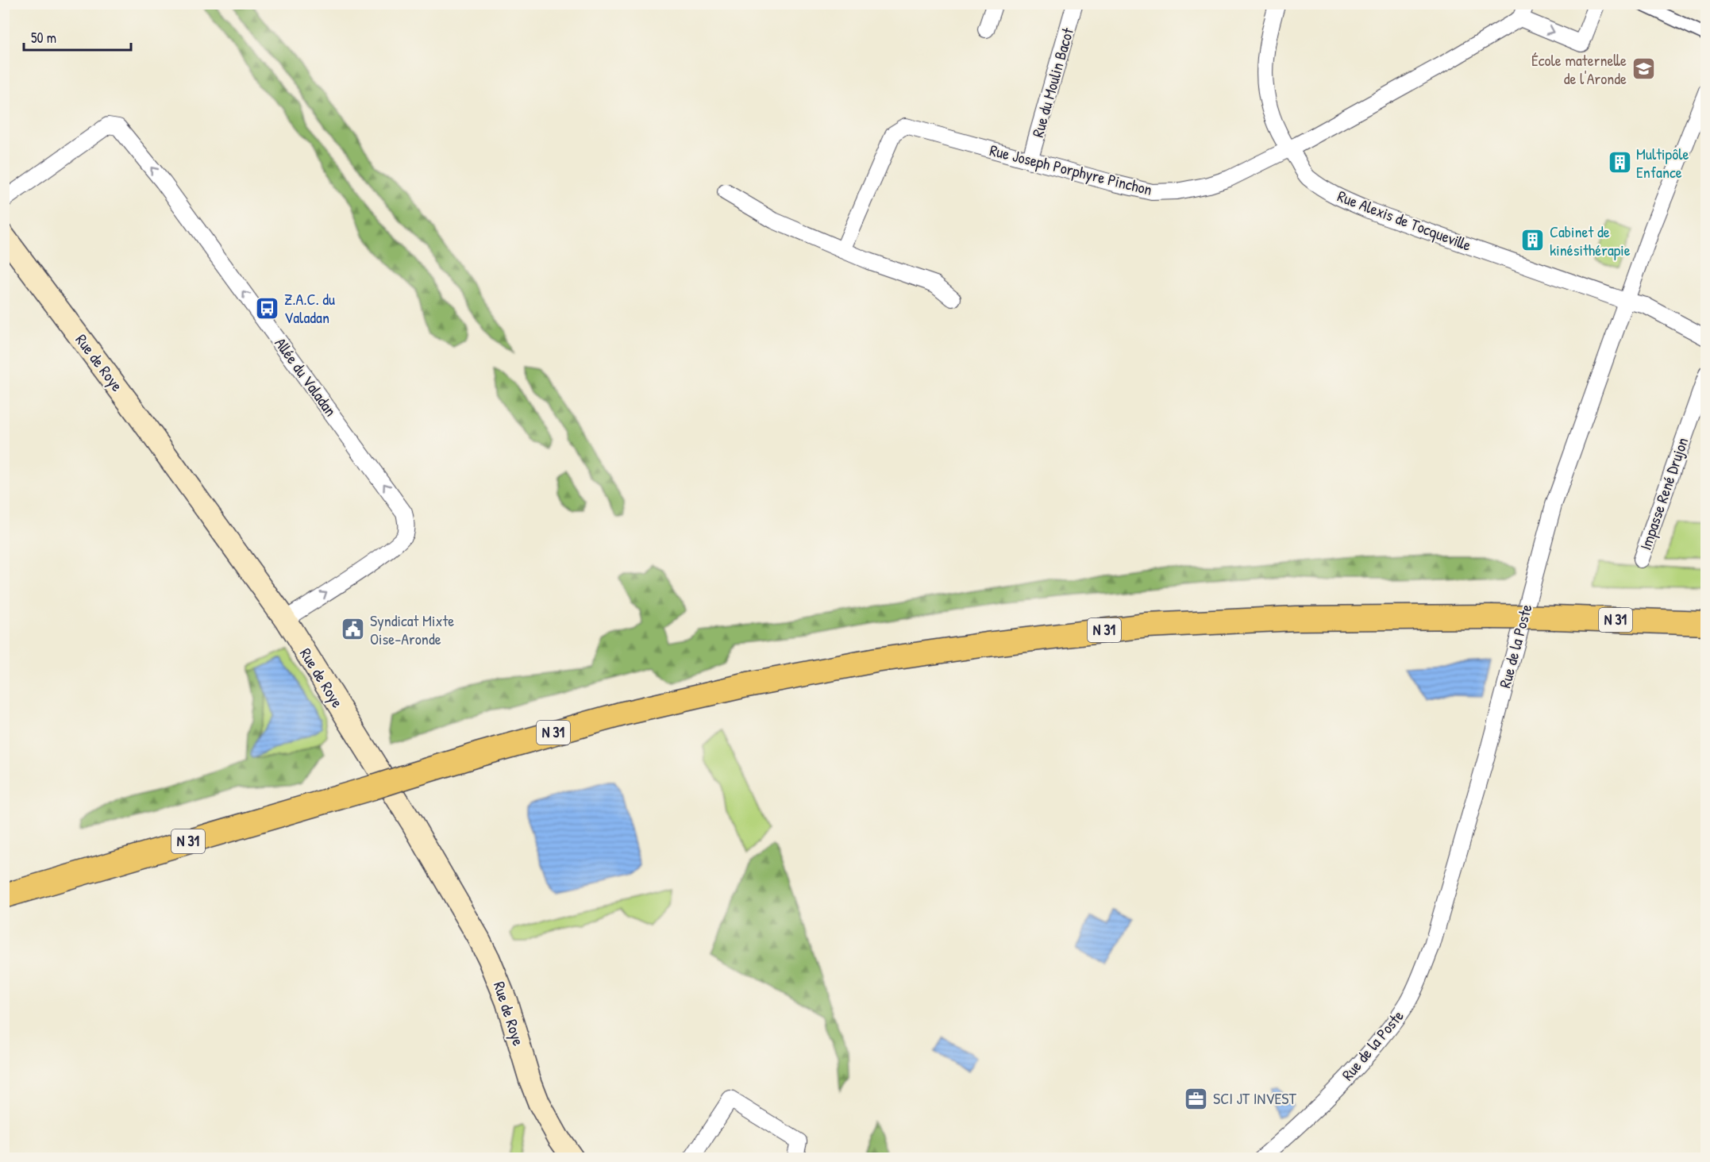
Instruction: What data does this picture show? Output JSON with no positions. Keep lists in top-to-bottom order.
{
  "streets": {
    "main road": ["Rue de Roye", "N 31"],
    "street": [
      "Rue du Moulin Bacot",
      "Rue Joseph Porphyre Pinchon",
      "Rue Alexis de Tocqueville",
      "Allée du Valadan",
      "Impasse René Drujon",
      "Rue de la Poste"
    ]
  },
  "crossings": [
    ["Rue du Moulin Bacot", "Rue Joseph Porphyre Pinchon"],
    ["Rue Joseph Porphyre Pinchon", "Rue Alexis de Tocqueville"],
    ["Rue Alexis de Tocqueville", "Rue de la Poste"],
    ["Rue de Roye", "Allée du Valadan"]
  ],
  "places": {
    "school or university": ["École maternelle de l'Aronde"],
    "building": ["Multipôle Enfance", "Cabinet de kinésithérapie"],
    "bus stop": ["Z.A.C. du Valadan"],
    "public building": ["Syndicat Mixte Oise-Aronde"],
    "office": ["SCI JT INVEST"]
  },
  "scale_bar": "50 m"
}
